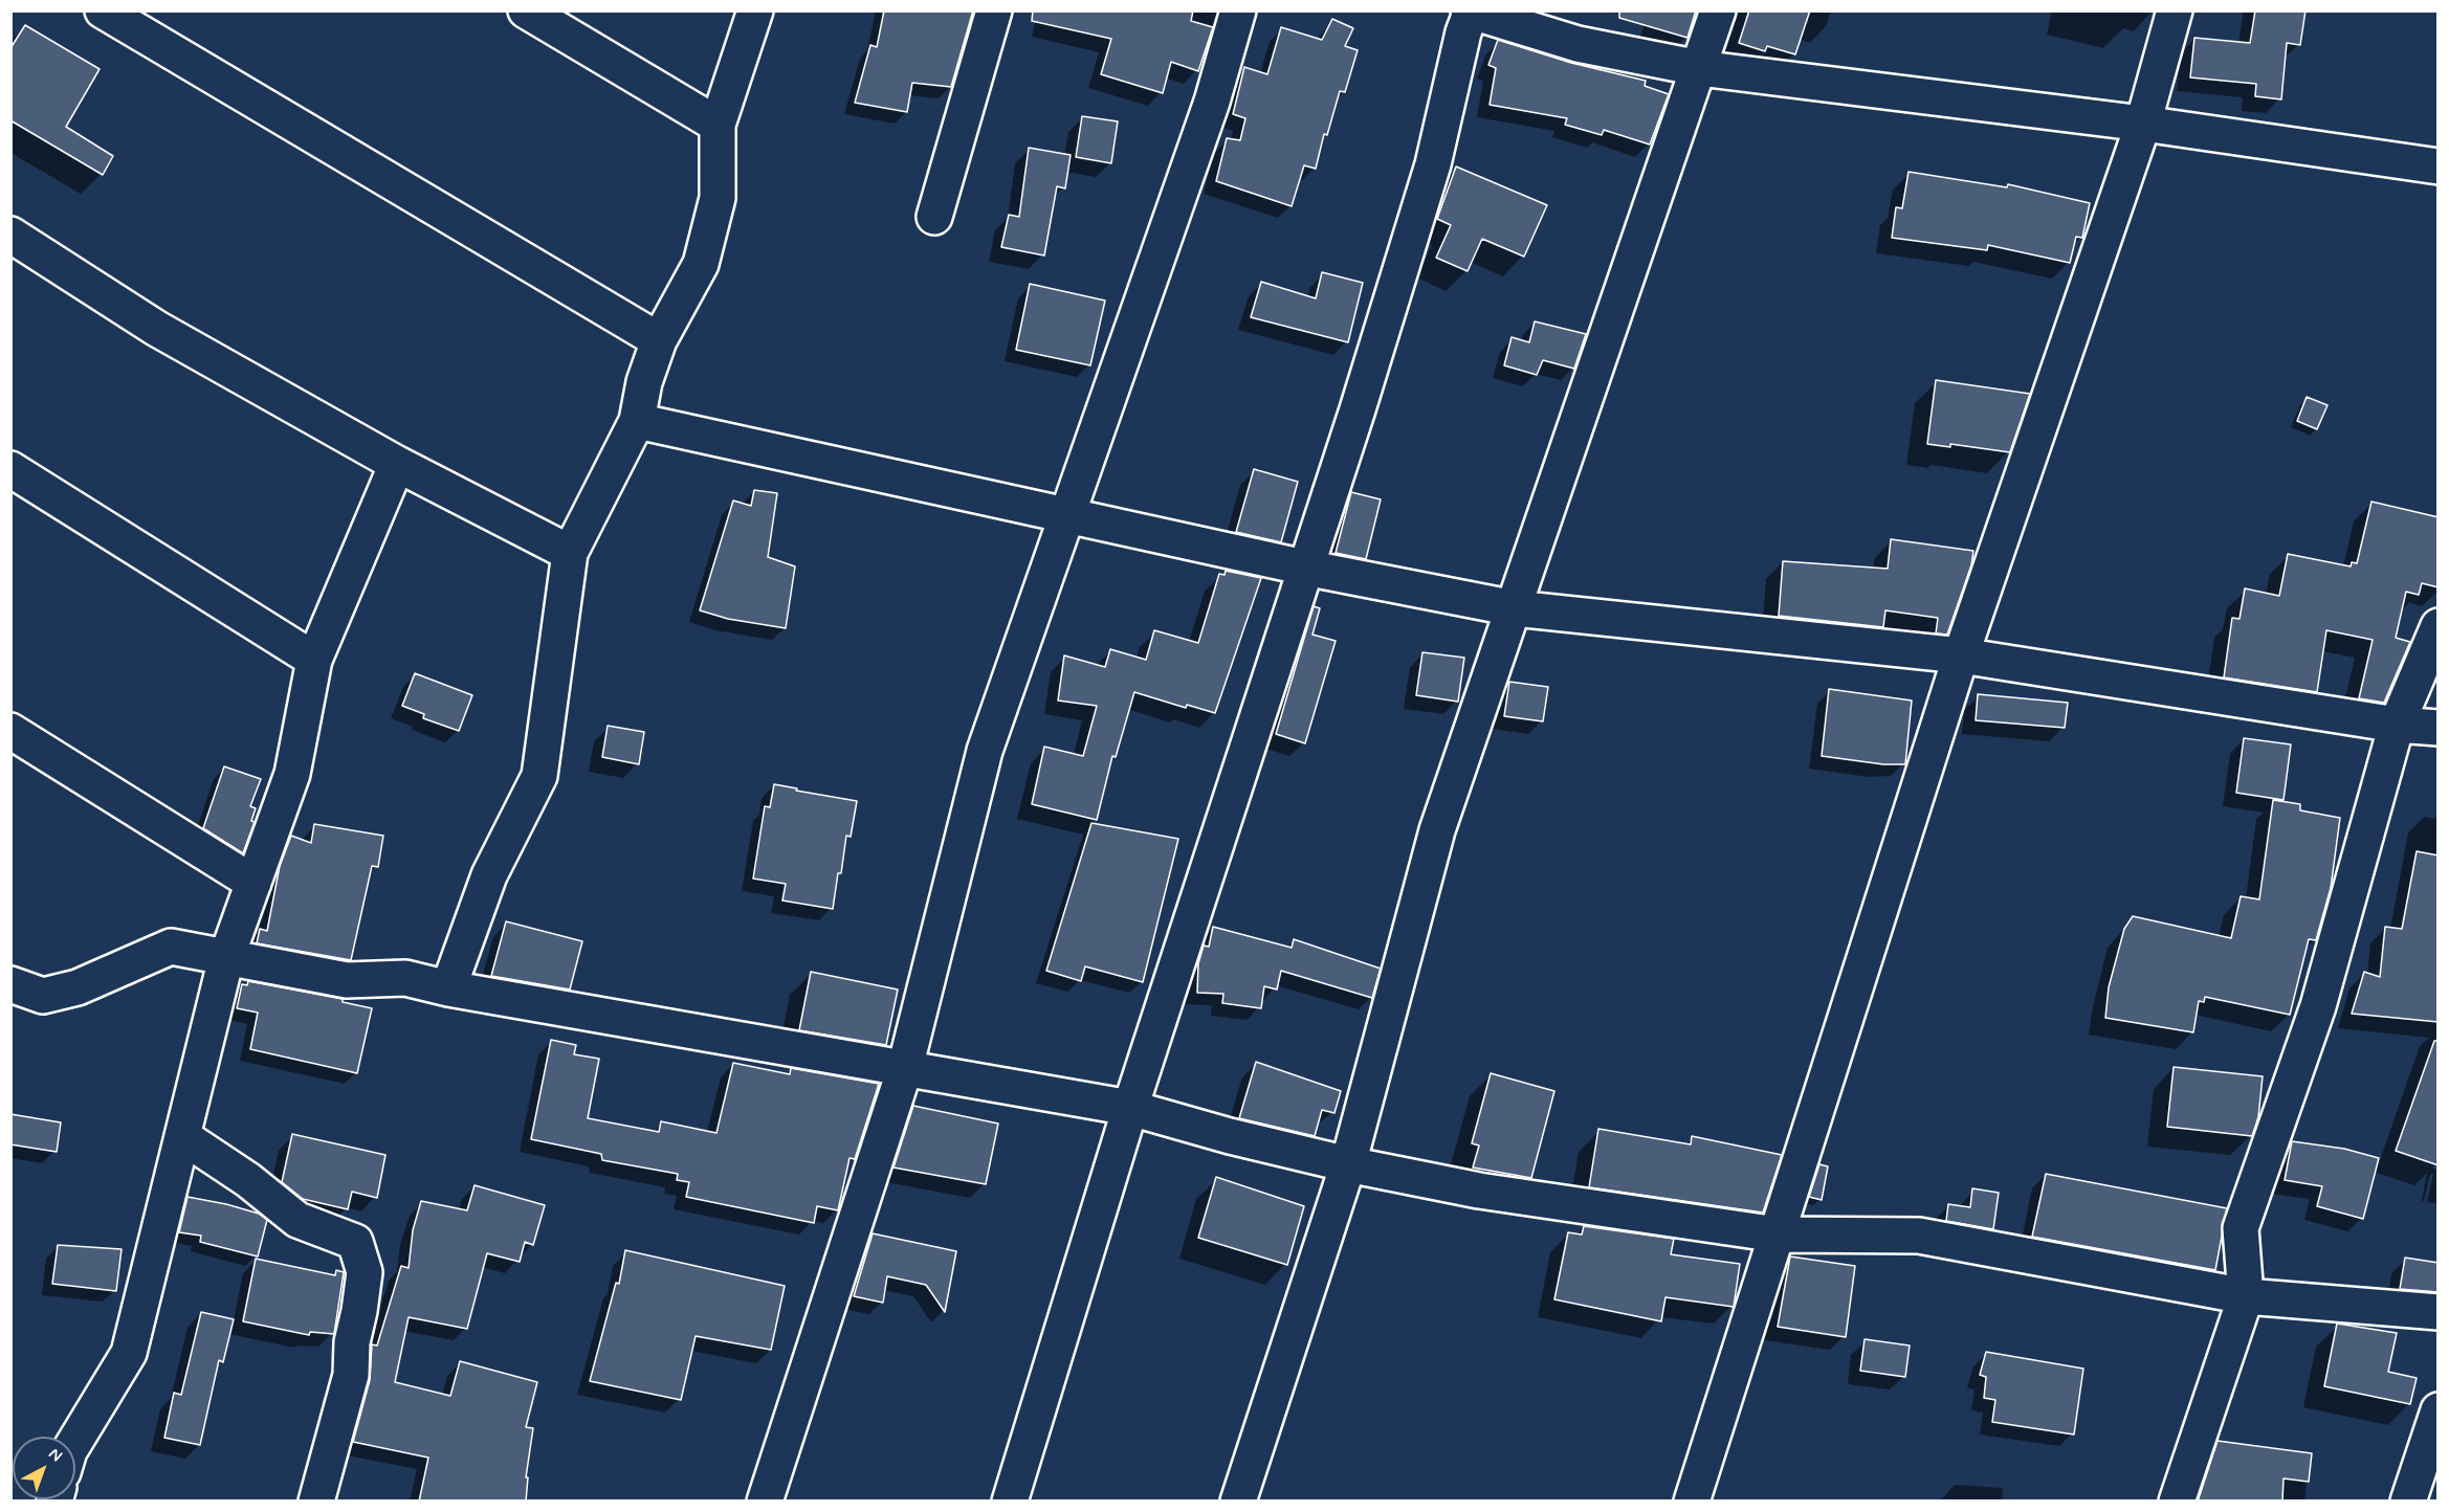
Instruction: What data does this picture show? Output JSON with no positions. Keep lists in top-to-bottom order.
{
  "north": "top right"
}
